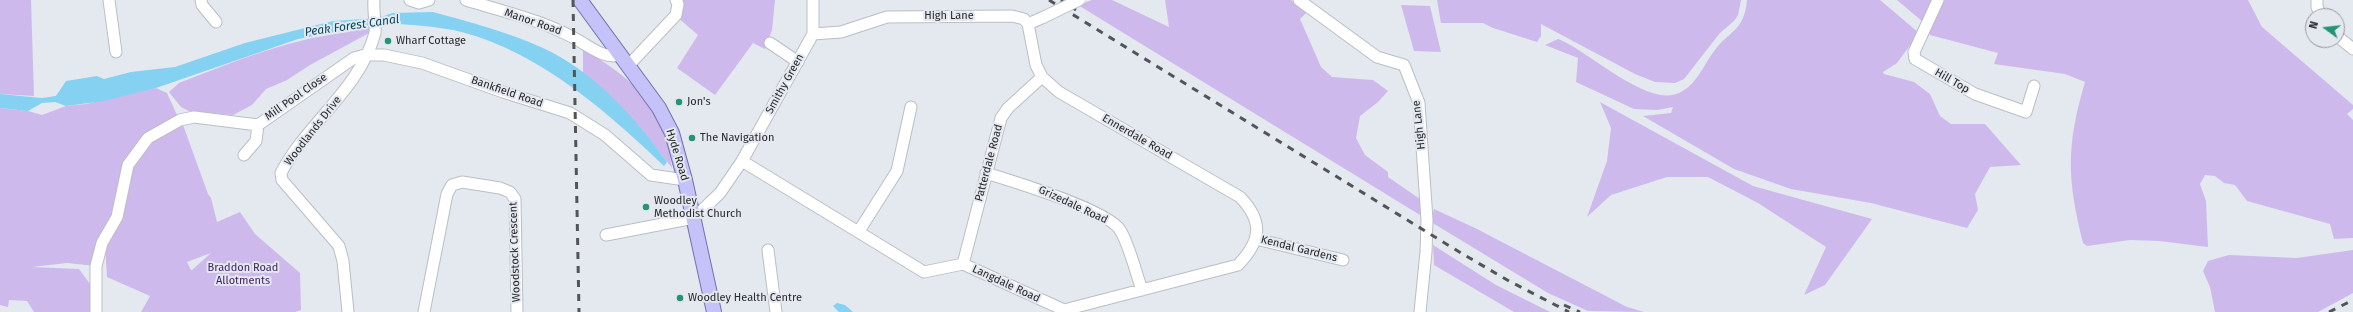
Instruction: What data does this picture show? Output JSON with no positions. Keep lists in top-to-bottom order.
{
  "streets": {
    "main road": ["Hyde Road"],
    "street": [
      "High Lane",
      "Manor Road",
      "Hill Top",
      "Smithy Green",
      "Bankfield Road",
      "Mill Pool Close",
      "Woodlands Drive",
      "Ennerdale Road",
      "Patterdale Road",
      "Grizedale Road",
      "Kendal Gardens",
      "Woodstock Crescent",
      "Langdale Road"
    ]
  },
  "crossings": [
    ["High Lane", "Smithy Green"],
    ["High Lane", "Ennerdale Road"],
    ["Manor Road", "Hyde Road"],
    ["Smithy Green", "Hyde Road"],
    ["Smithy Green", "Langdale Road"],
    ["Bankfield Road", "Mill Pool Close"],
    ["Bankfield Road", "Woodlands Drive"],
    ["Bankfield Road", "Hyde Road"],
    ["Mill Pool Close", "Woodlands Drive"],
    ["Ennerdale Road", "Patterdale Road"],
    ["Ennerdale Road", "Kendal Gardens"],
    ["Ennerdale Road", "Langdale Road"],
    ["Patterdale Road", "Grizedale Road"],
    ["Patterdale Road", "Langdale Road"],
    ["Grizedale Road", "Langdale Road"],
    ["Kendal Gardens", "Langdale Road"]
  ],
  "water": ["Peak Forest Canal"],
  "parks": ["Braddon Road Allotments"],
  "places": [
    "Wharf Cottage",
    "Jon's",
    "The Navigation",
    "Woodley Methodist Church",
    "Woodley Health Centre"
  ],
  "north": "left"
}
